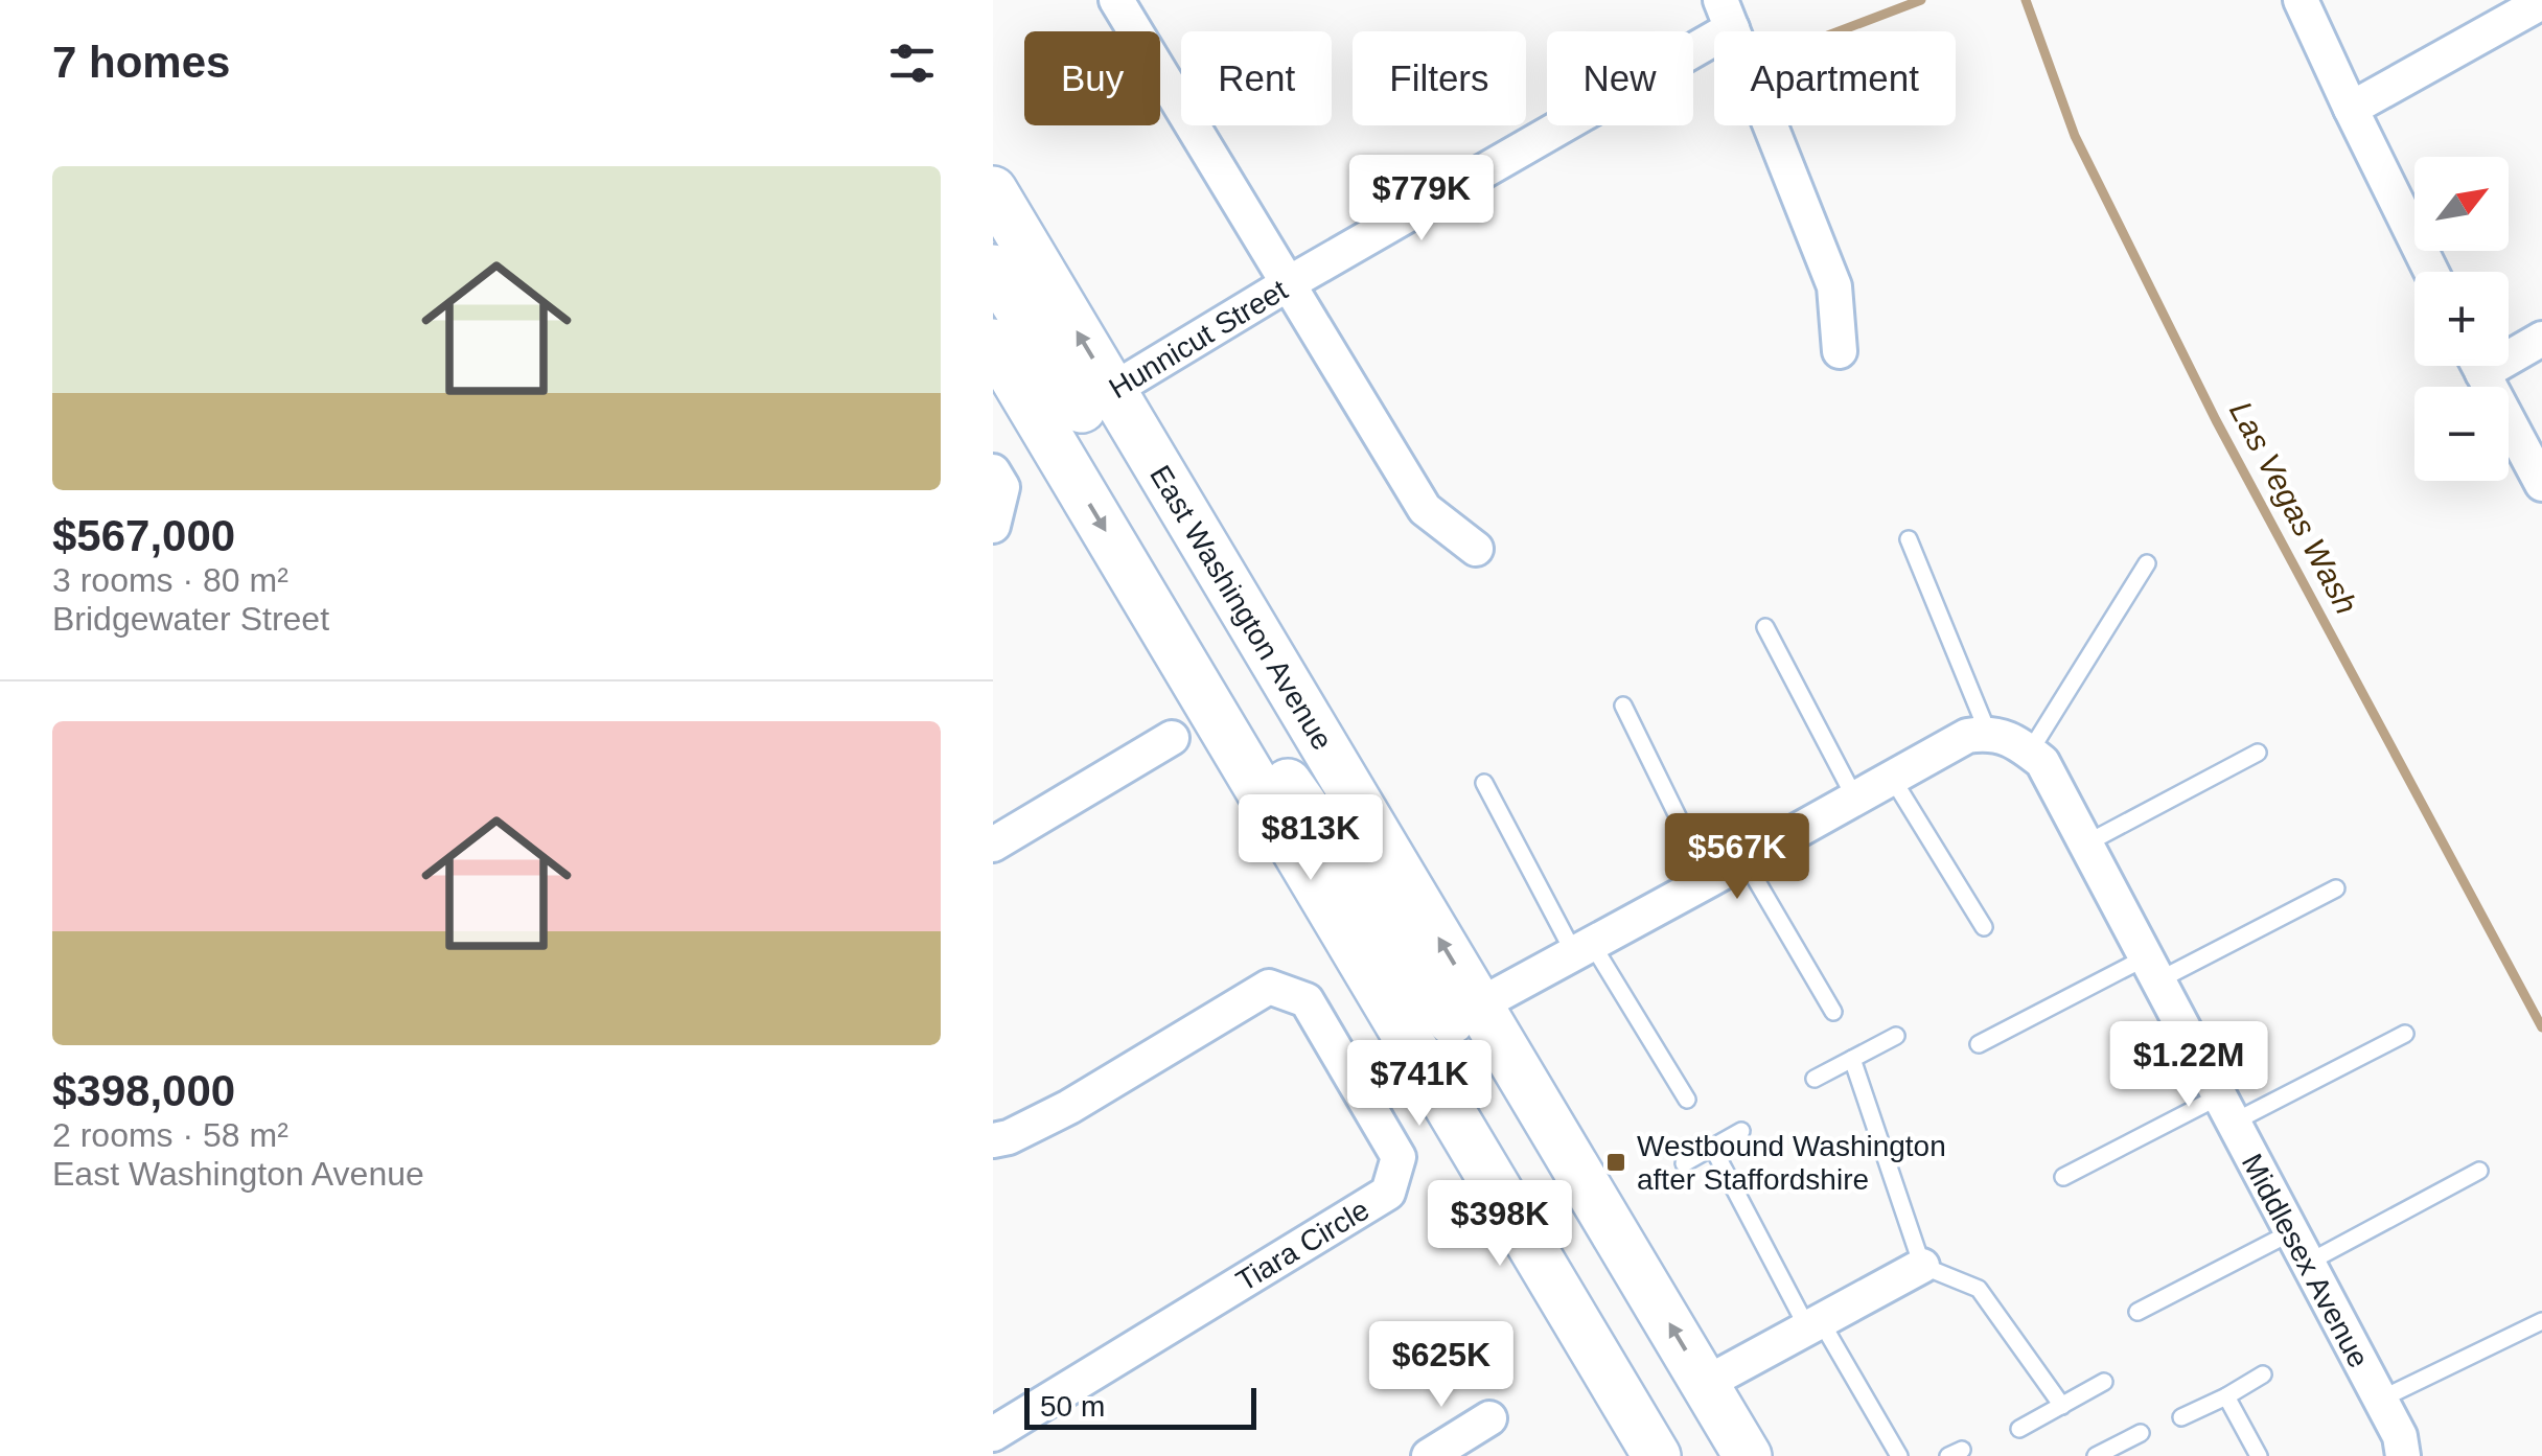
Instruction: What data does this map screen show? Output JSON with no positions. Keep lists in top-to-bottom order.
{
  "streets": {
    "main road": ["East Washington Avenue"],
    "street": ["Hunnicut Street", "Tiara Circle", "Middlesex Avenue"]
  },
  "crossings": [
    ["Hunnicut Street", "East Washington Avenue"]
  ],
  "water": ["Las Vegas Wash"],
  "places": {
    "transit": ["Westbound Washington after Staffordshire"]
  },
  "scale_bar": "50 m",
  "north": "top right",
  "page": {
    "heading": "7 homes",
    "chip": [
      "Buy",
      "Rent",
      "Filters",
      "New",
      "Apartment"
    ],
    "list": [
      {
        "name": "$567,000",
        "note": "3 rooms · 80 m² · Bridgewater Street"
      },
      {
        "name": "$398,000",
        "note": "2 rooms · 58 m² · East Washington Avenue"
      }
    ],
    "price": [
      "$779K",
      "$813K",
      "$567K",
      "$1.22M",
      "$741K",
      "$398K",
      "$625K"
    ],
    "map_buttons": ["+", "−"],
    "scale": "50 m"
  }
}
